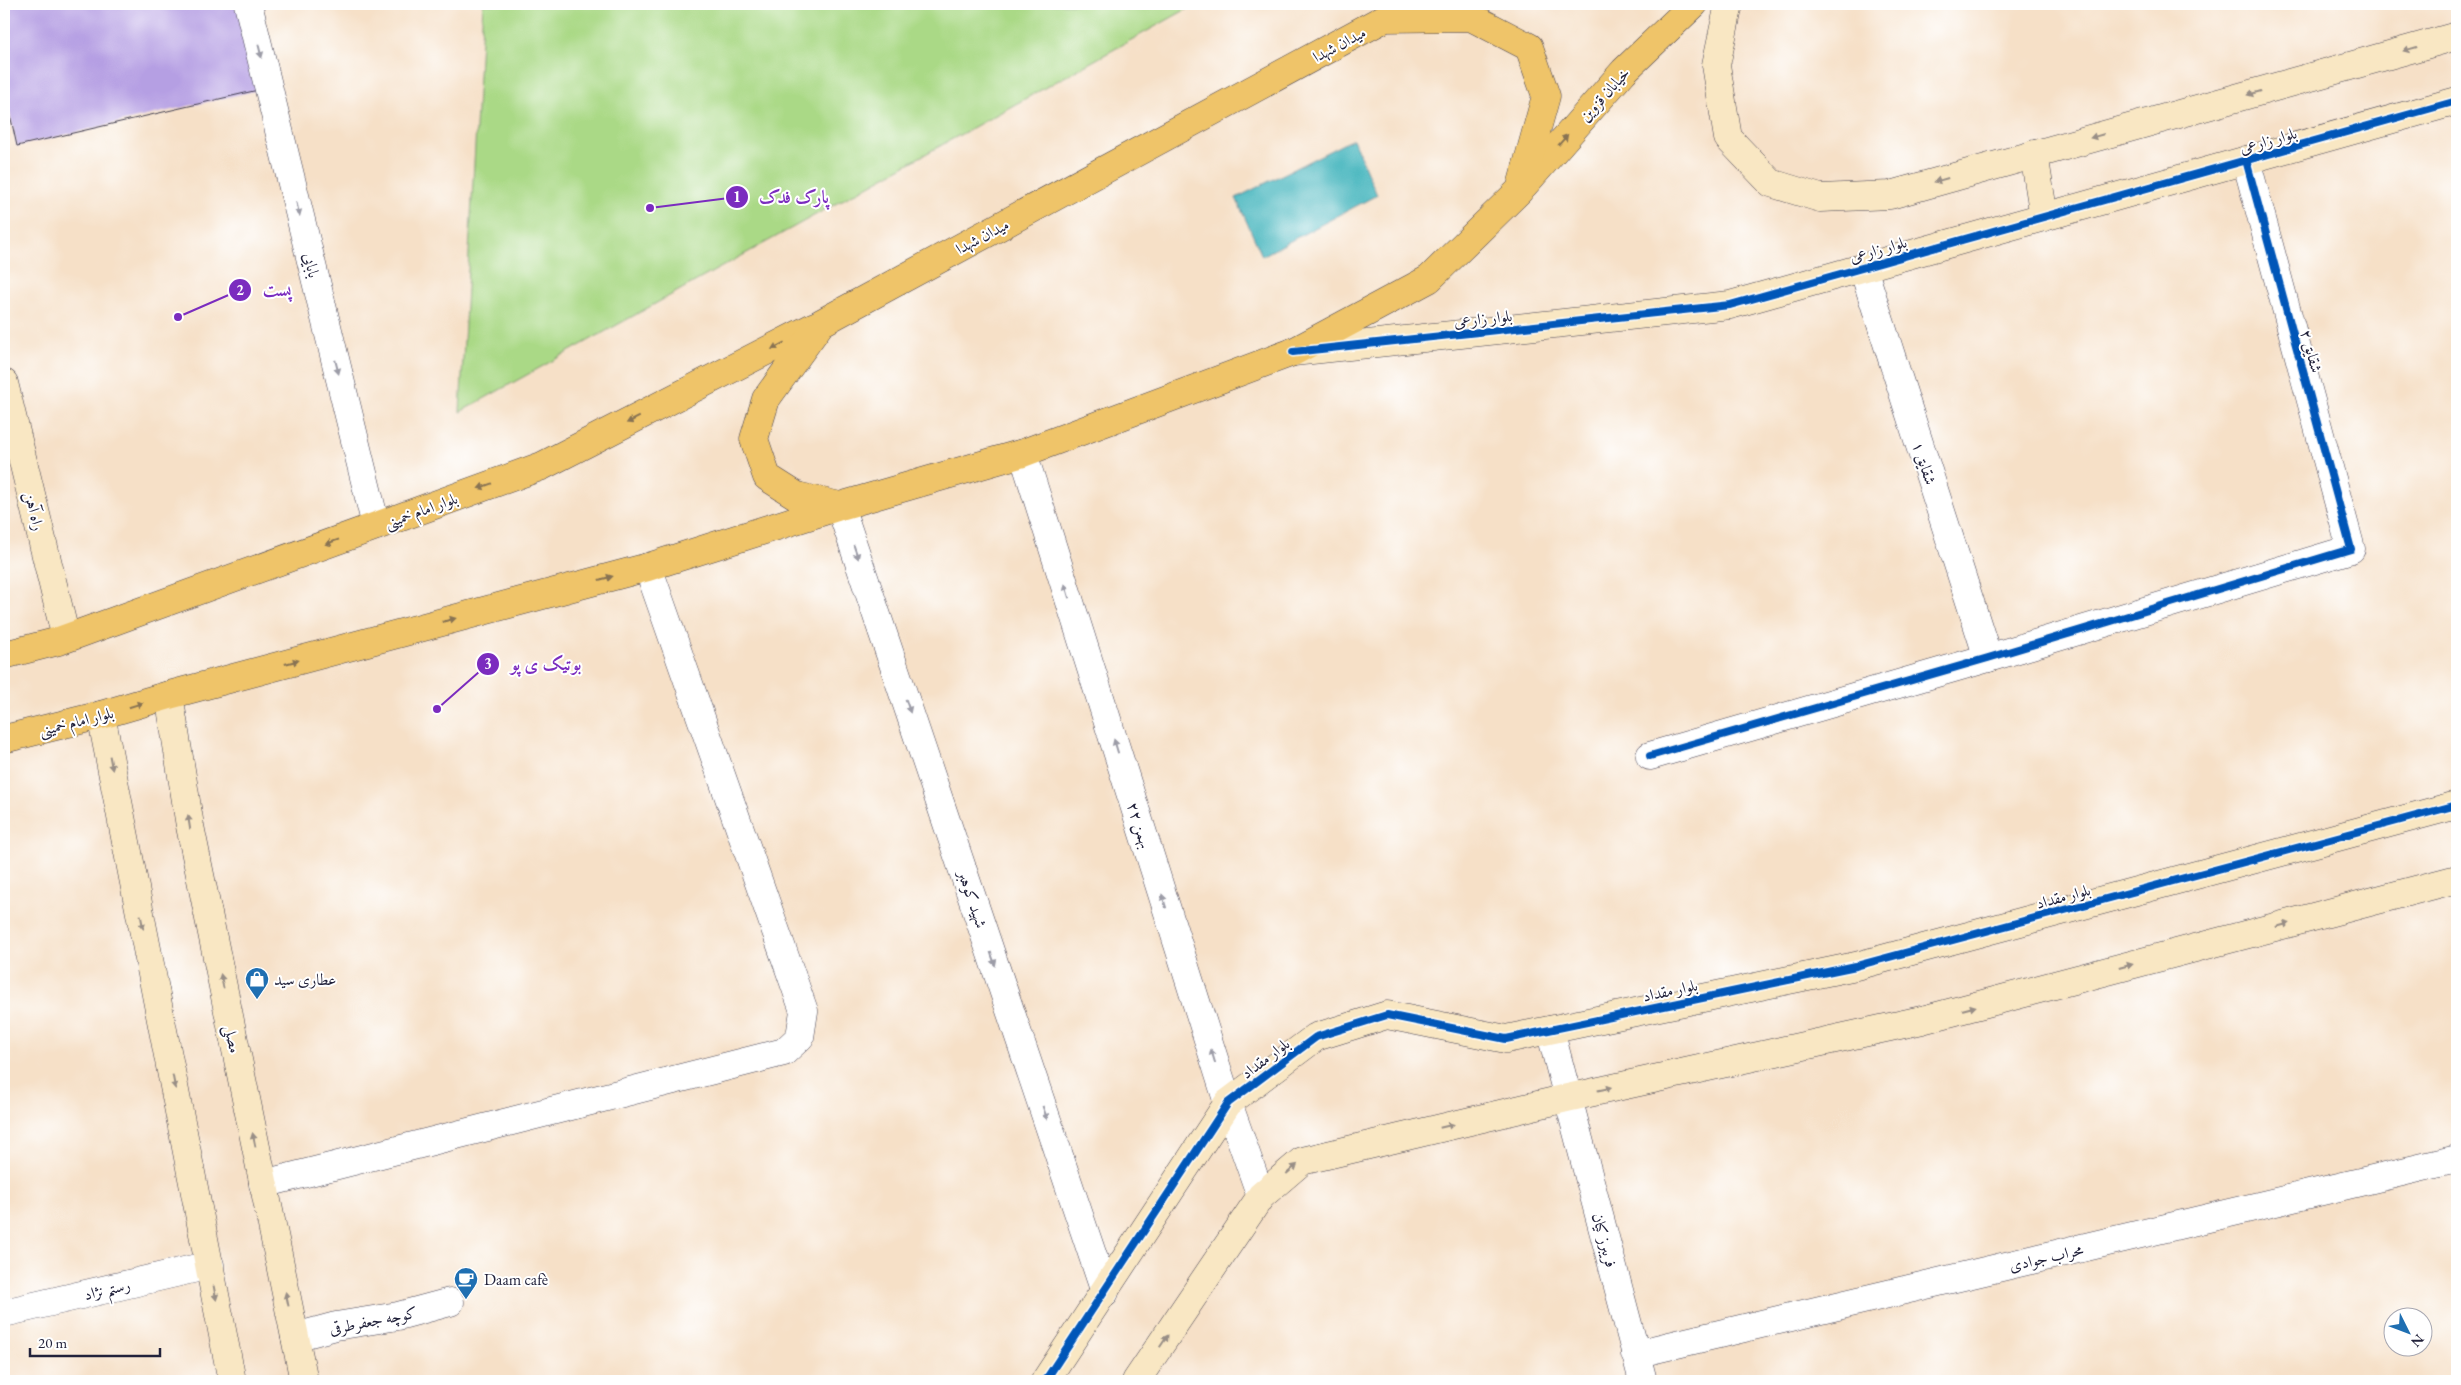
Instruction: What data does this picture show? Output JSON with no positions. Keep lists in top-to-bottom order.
{
  "streets": {
    "highway": ["میدان شهدا", "خیابان قزوین", "بلوار امام خمینی"],
    "street": [
      "بلوار زارعی",
      "بابایی",
      "شقایق ۲",
      "شقایق ۱",
      "راه آهن",
      "۲۲ بهمن",
      "بلوار مقداد",
      "شهید کوهبر",
      "مصلی",
      "فریبرز کیان",
      "محراب جوادی",
      "رستم نژاد",
      "کوچه جعفرطرقی"
    ]
  },
  "crossings": [
    ["میدان شهدا", "خیابان قزوین"],
    ["میدان شهدا", "بلوار زارعی"],
    ["میدان شهدا", "بلوار امام خمینی"],
    ["میدان شهدا", "۲۲ بهمن"],
    ["میدان شهدا", "شهید کوهبر"],
    ["بلوار زارعی", "شقایق ۲"],
    ["بلوار زارعی", "شقایق ۱"],
    ["بابایی", "بلوار امام خمینی"],
    ["شقایق ۲", "شقایق ۱"],
    ["بلوار امام خمینی", "راه آهن"],
    ["بلوار امام خمینی", "شهید کوهبر"],
    ["بلوار امام خمینی", "مصلی"],
    ["۲۲ بهمن", "بلوار مقداد"],
    ["بلوار مقداد", "شهید کوهبر"],
    ["بلوار مقداد", "فریبرز کیان"],
    ["مصلی", "کوچه جعفرطرقی"],
    ["فریبرز کیان", "محراب جوادی"]
  ],
  "one_way": [
    "خیابان قزوین",
    "بابایی",
    "۲۲ بهمن",
    "شهید کوهبر"
  ],
  "places": {
    "other": ["پارک فدک", "پست", "بوتیک ی پو"],
    "shop": ["عطاری سید"],
    "cafe": ["Daam cafè"]
  },
  "scale_bar": "20 m",
  "north": "bottom right"
}
